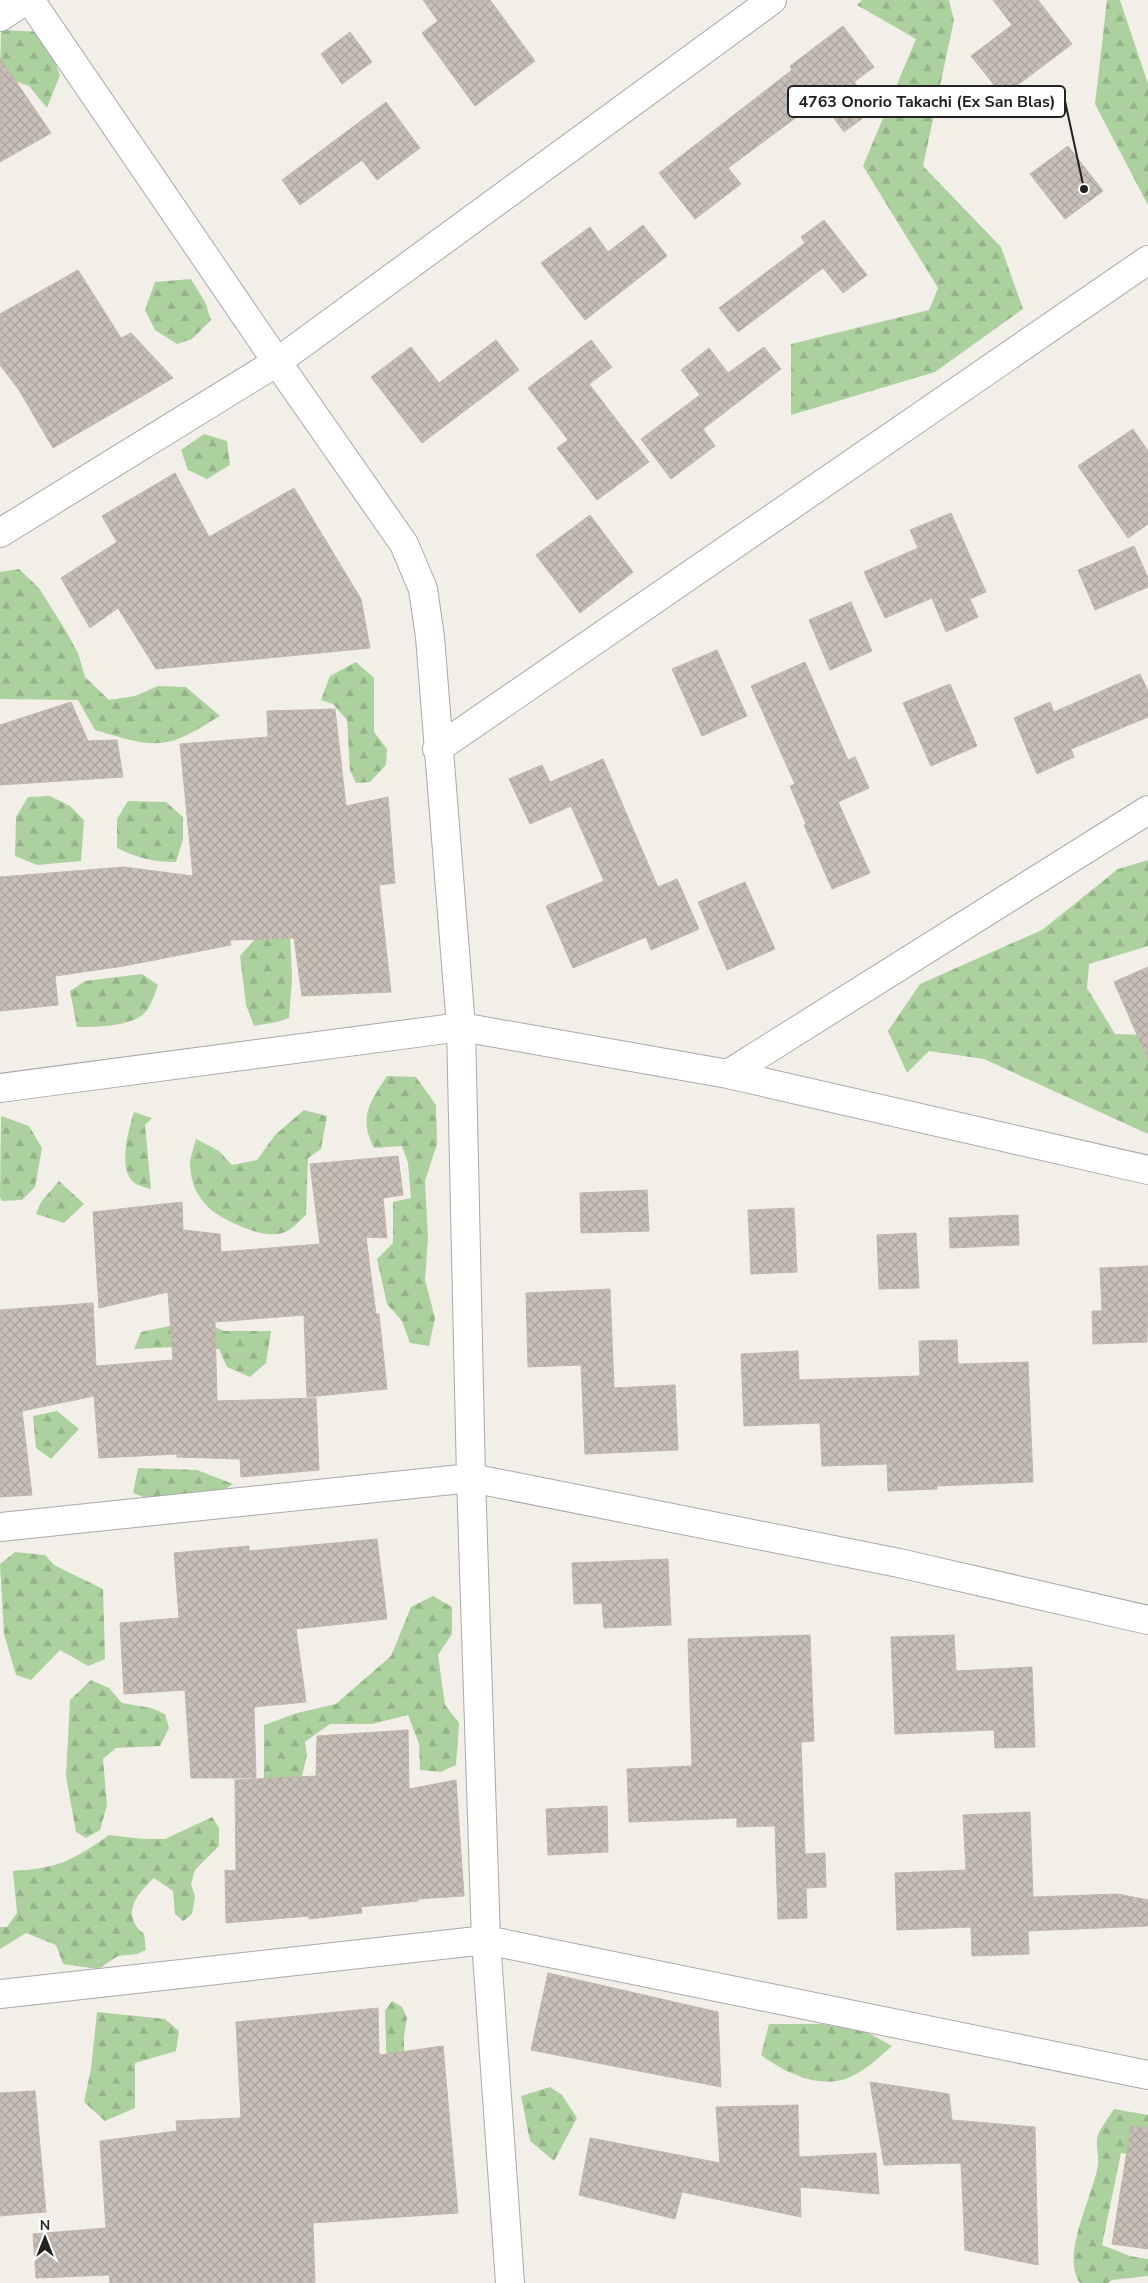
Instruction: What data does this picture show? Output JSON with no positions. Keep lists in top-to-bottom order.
{
  "places": ["4763 Onorio Takachi (Ex San Blas)"],
  "north": "top"
}
